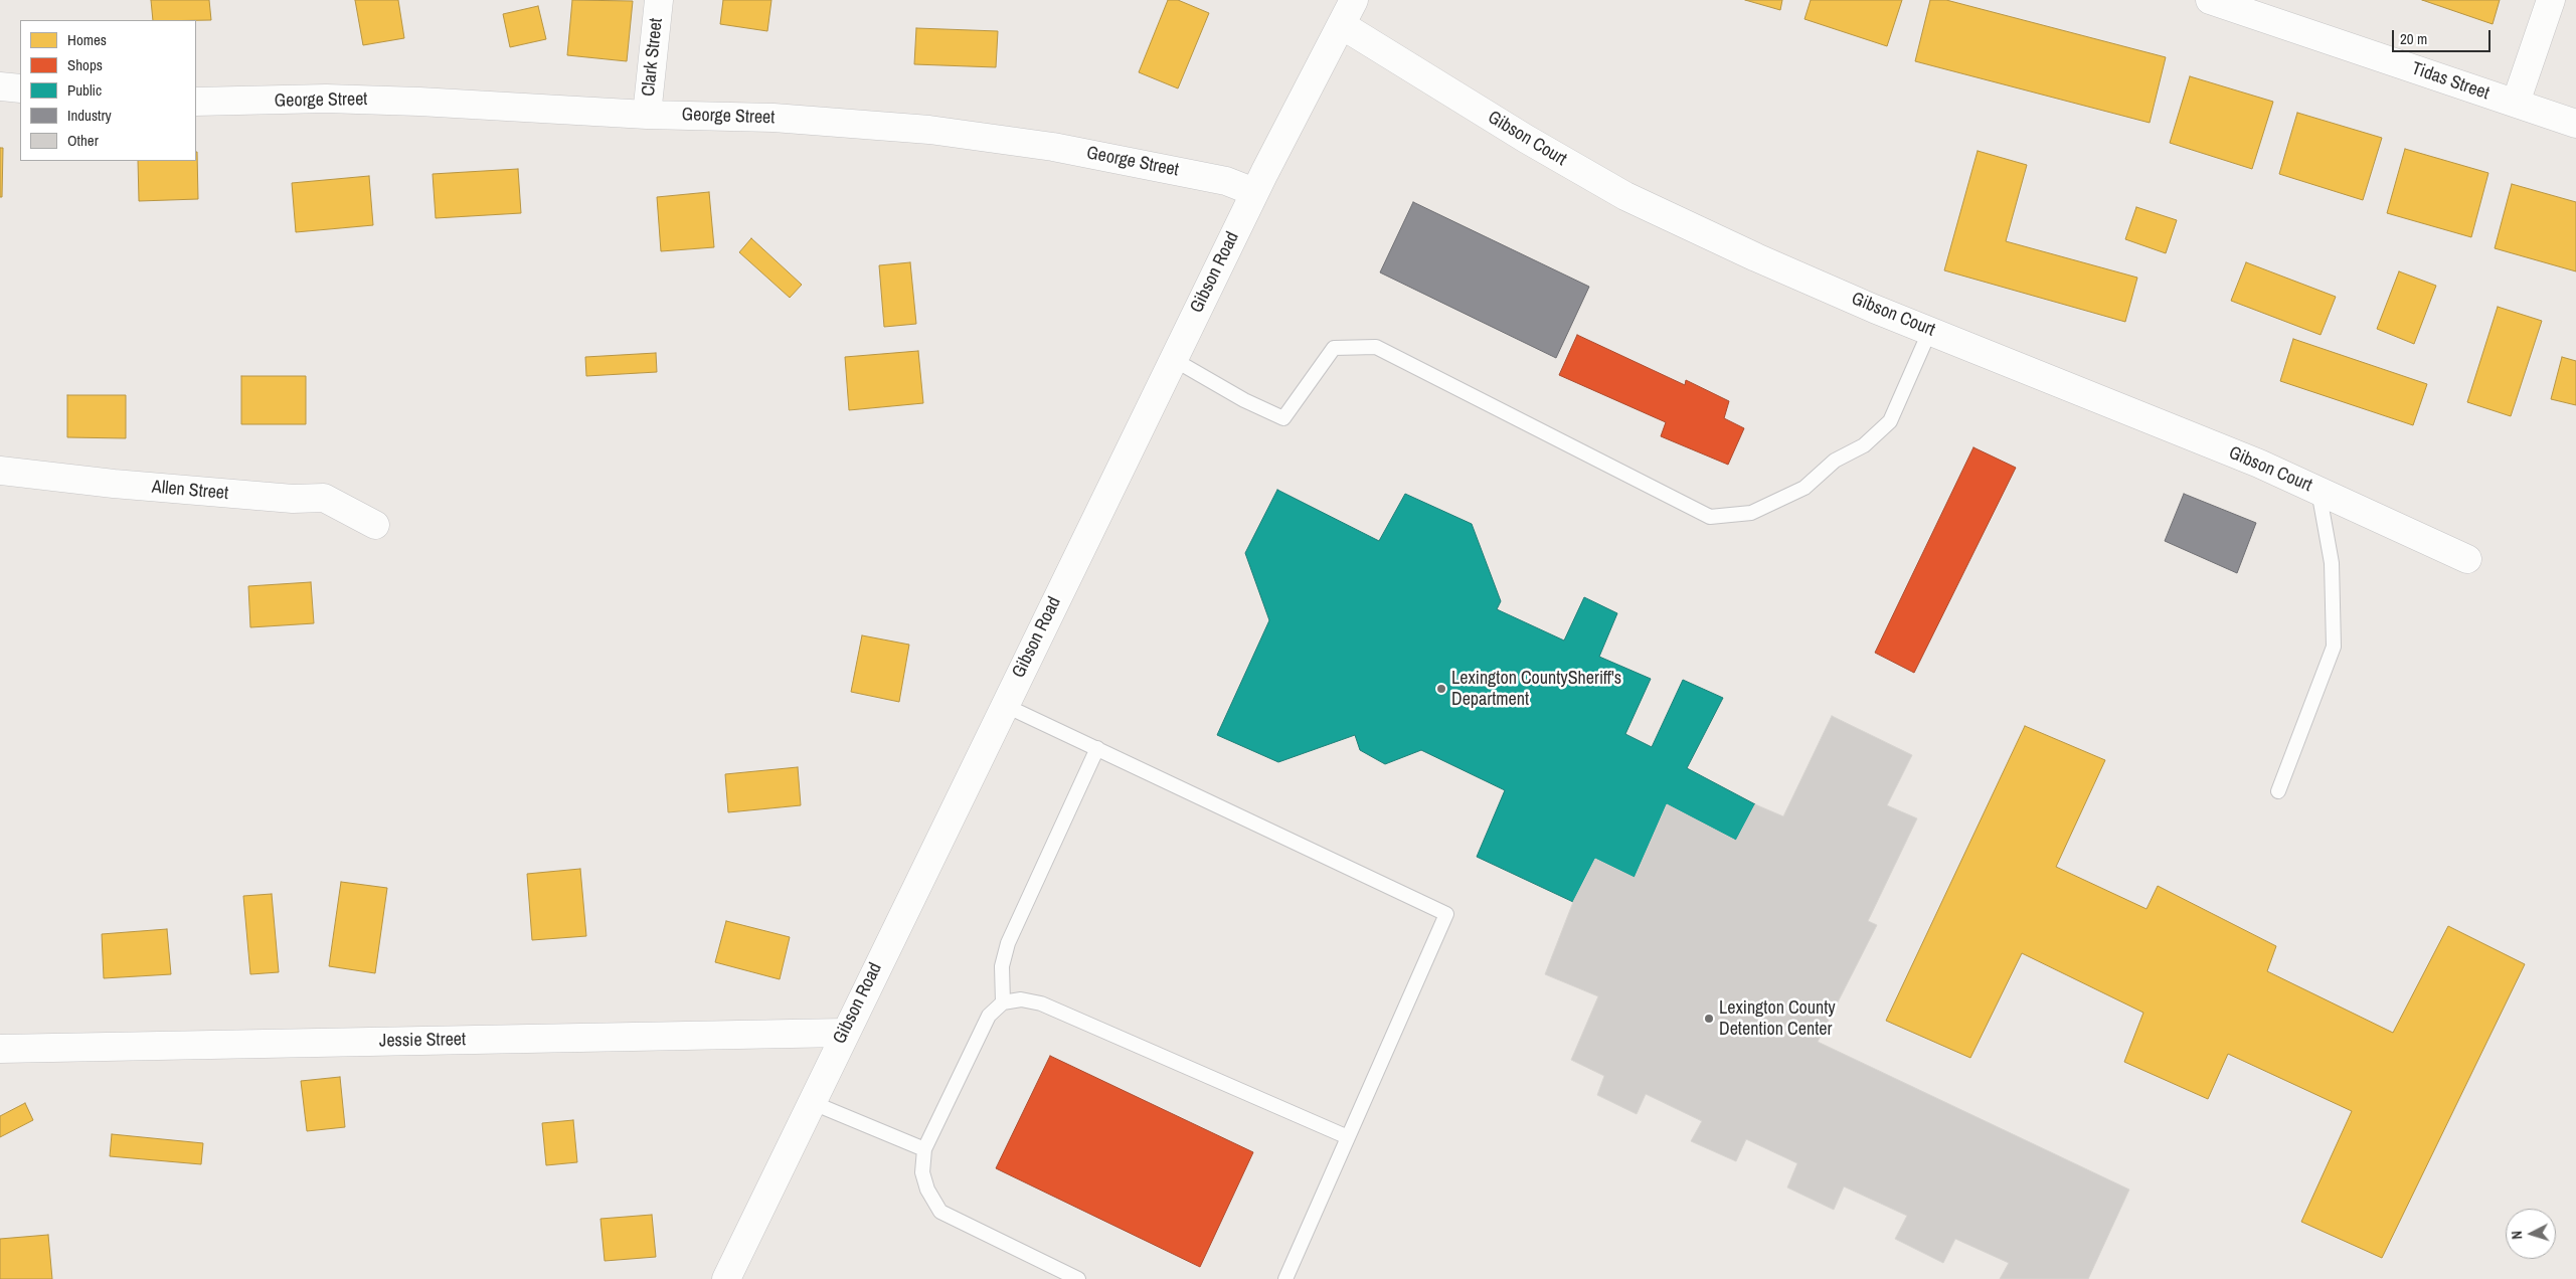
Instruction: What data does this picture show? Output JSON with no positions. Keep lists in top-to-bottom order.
{
  "streets": {
    "street": [
      "Clark Street",
      "Tidas Street",
      "George Street",
      "Gibson Court",
      "Gibson Road",
      "Allen Street",
      "Jessie Street"
    ]
  },
  "crossings": [
    ["Clark Street", "George Street"],
    ["George Street", "Gibson Road"],
    ["Gibson Court", "Gibson Road"],
    ["Gibson Road", "Jessie Street"]
  ],
  "places": ["Lexington CountySheriff's Department", "Lexington County Detention Center"],
  "legend": [
    "Homes",
    "Shops",
    "Public",
    "Industry",
    "Other"
  ],
  "scale_bar": "20 m",
  "north": "left"
}
